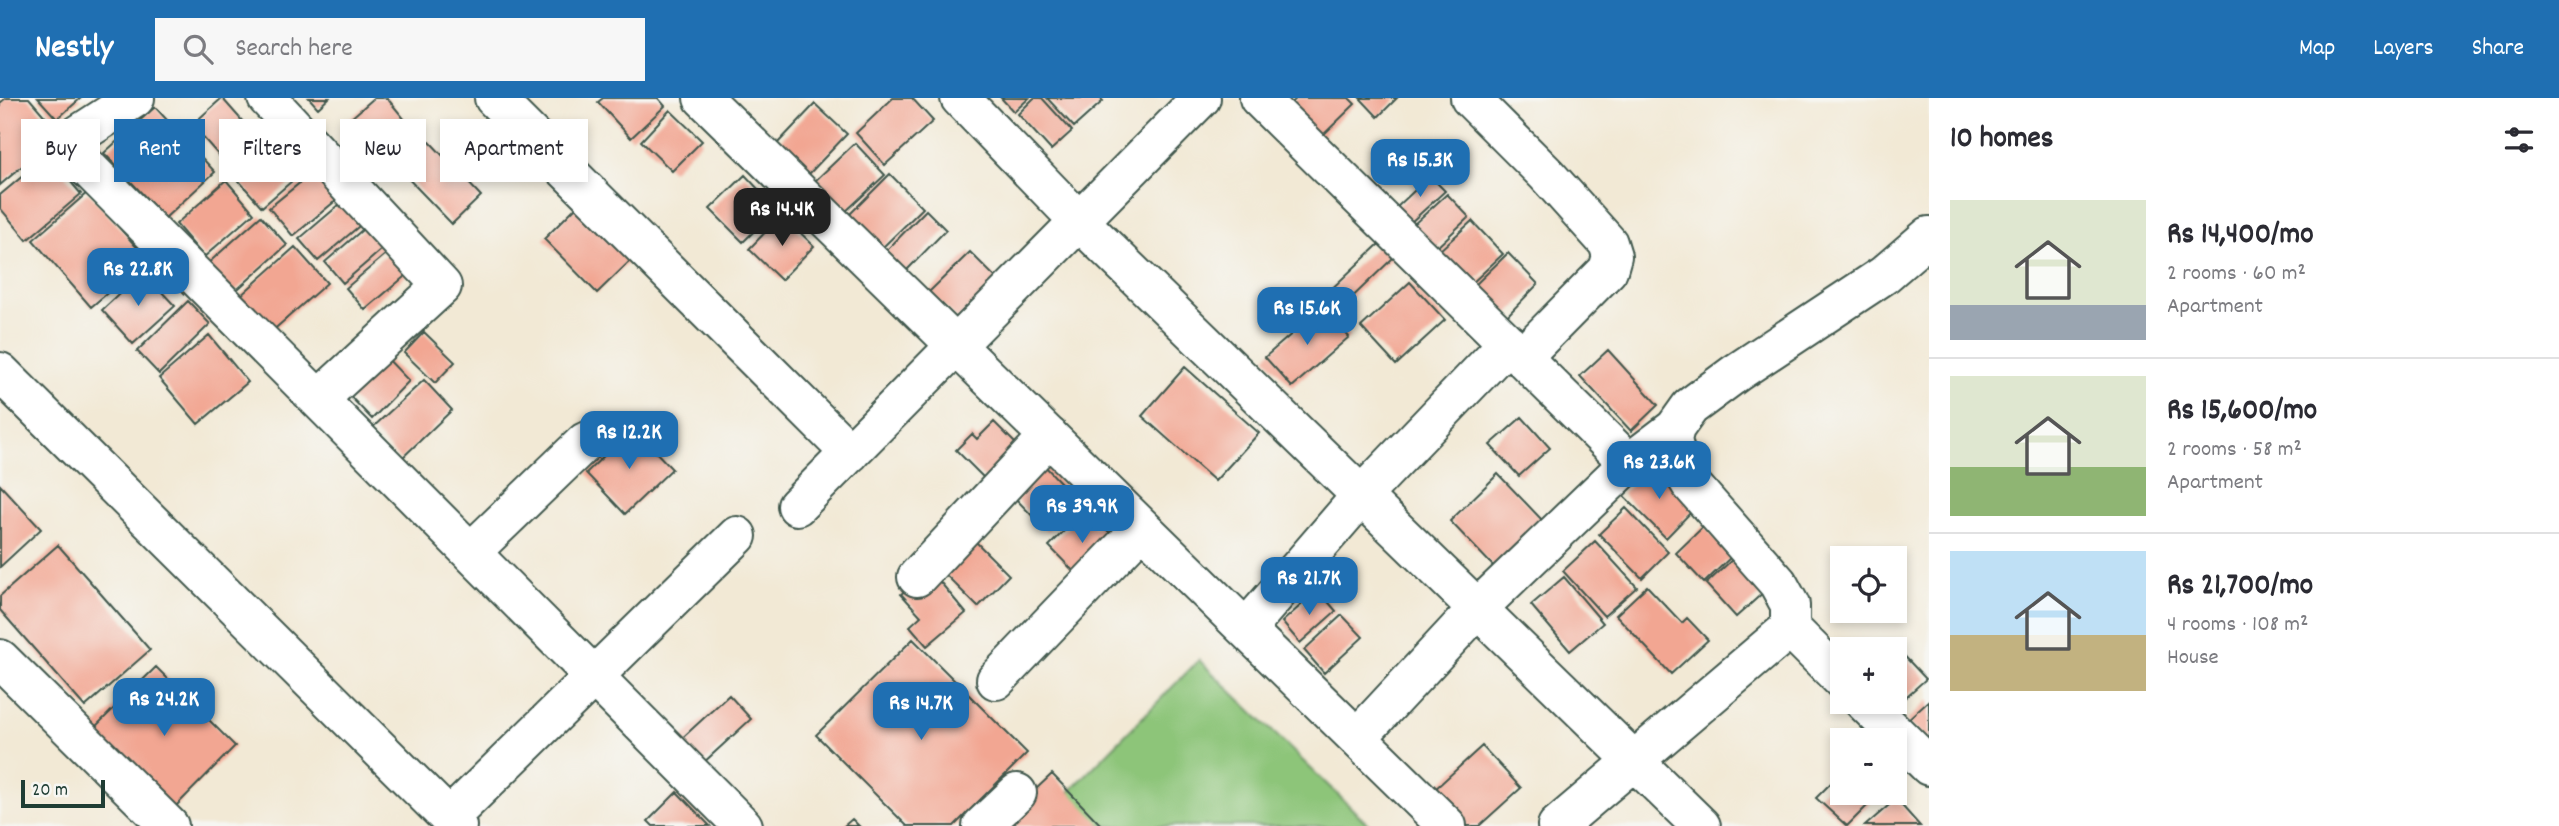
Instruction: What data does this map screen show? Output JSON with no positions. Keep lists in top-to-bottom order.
{
  "scale_bar": "20 m",
  "page": {
    "header": "Nestly",
    "search": "Search here",
    "nav": ["Map", "Layers", "Share"],
    "heading": "10 homes",
    "chip": [
      "Buy",
      "Rent",
      "Filters",
      "New",
      "Apartment"
    ],
    "price": [
      "Rs 15.3K",
      "Rs 14.4K",
      "Rs 22.8K",
      "Rs 15.6K",
      "Rs 12.2K",
      "Rs 23.6K",
      "Rs 39.9K",
      "Rs 21.7K",
      "Rs 24.2K",
      "Rs 14.7K"
    ],
    "list": [
      {
        "name": "Rs 14,400/mo",
        "note": "2 rooms · 60 m² · Apartment"
      },
      {
        "name": "Rs 15,600/mo",
        "note": "2 rooms · 58 m² · Apartment"
      },
      {
        "name": "Rs 21,700/mo",
        "note": "4 rooms · 108 m² · House"
      }
    ],
    "map_buttons": ["+", "−"],
    "scale": "20 m"
  }
}
